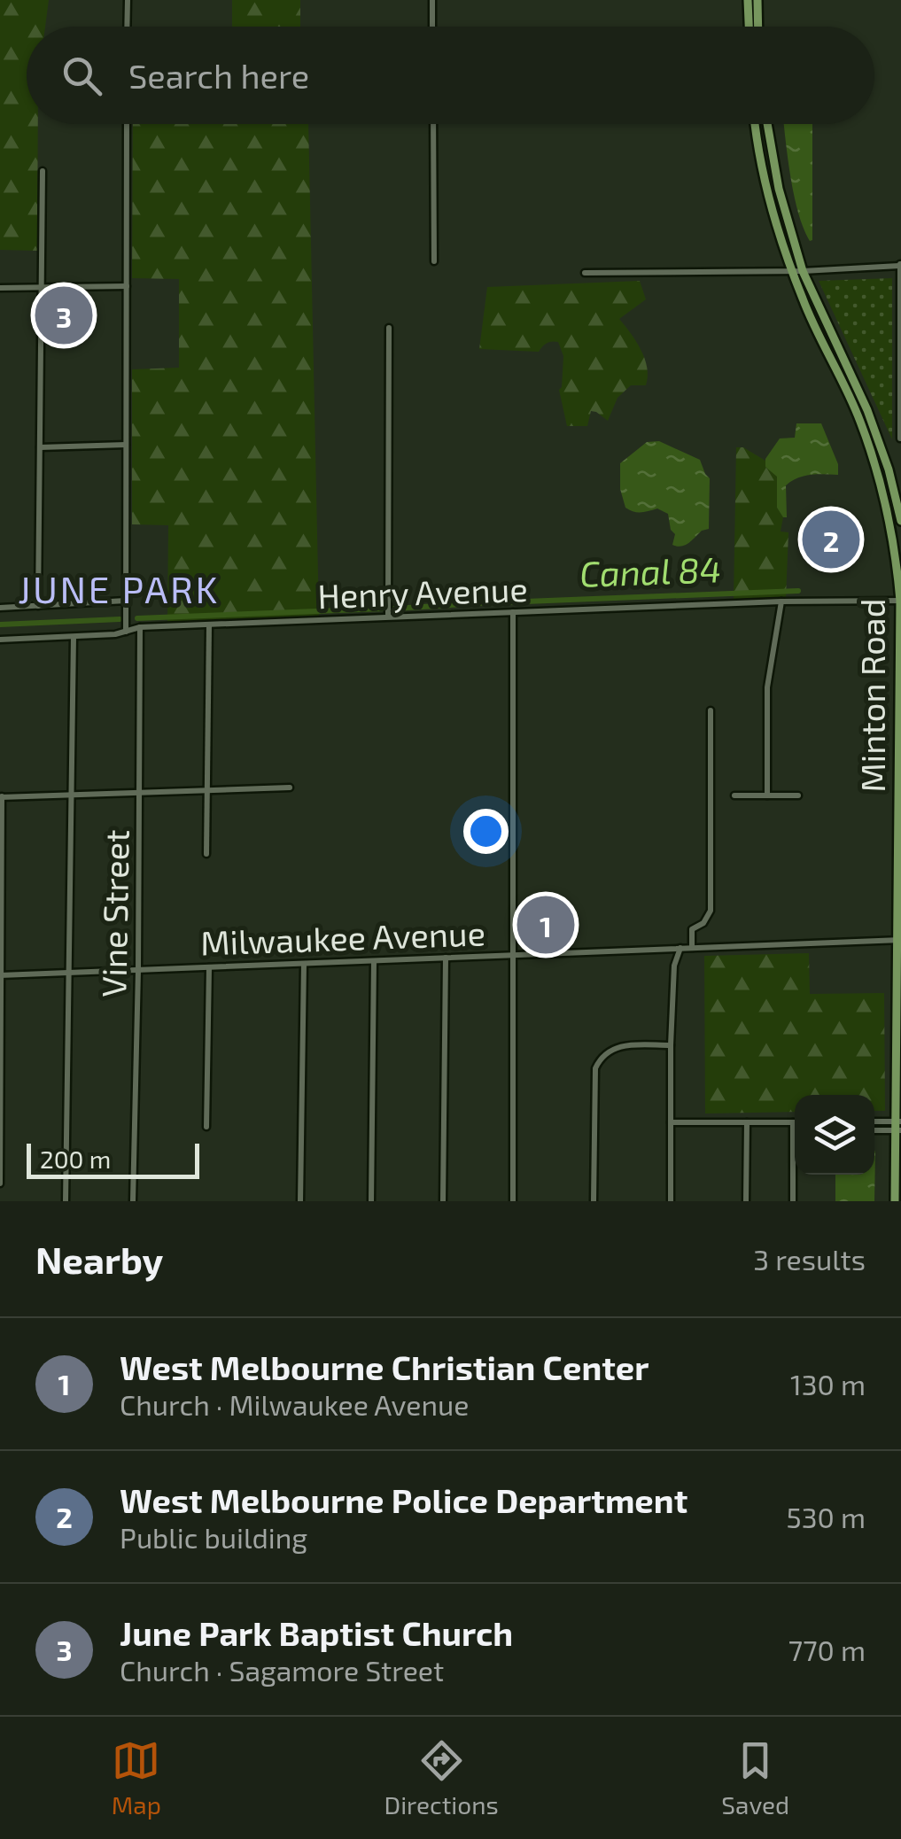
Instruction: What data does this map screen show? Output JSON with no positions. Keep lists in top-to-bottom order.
{
  "streets": {
    "main road": ["Minton Road"],
    "street": ["Henry Avenue", "Vine Street", "Milwaukee Avenue"]
  },
  "crossings": [
    ["Henry Avenue", "Minton Road"],
    ["Henry Avenue", "Vine Street"],
    ["Minton Road", "Milwaukee Avenue"],
    ["Vine Street", "Milwaukee Avenue"]
  ],
  "districts": ["JUNE PARK"],
  "water": ["Canal 84"],
  "scale_bar": "200 m",
  "page": {
    "search": "Search here",
    "pins": ["3", "2", "1"],
    "scale": "200 m",
    "heading": ["Nearby", "3 results"],
    "list": [
      {
        "mark": "1",
        "name": "West Melbourne Christian Center",
        "note": "Church · Milwaukee Avenue",
        "value": "130 m"
      },
      {
        "mark": "2",
        "name": "West Melbourne Police Department",
        "note": "Public building",
        "value": "530 m"
      },
      {
        "mark": "3",
        "name": "June Park Baptist Church",
        "note": "Church · Sagamore Street",
        "value": "770 m"
      }
    ],
    "nav": ["Map", "Directions", "Saved"]
  }
}
